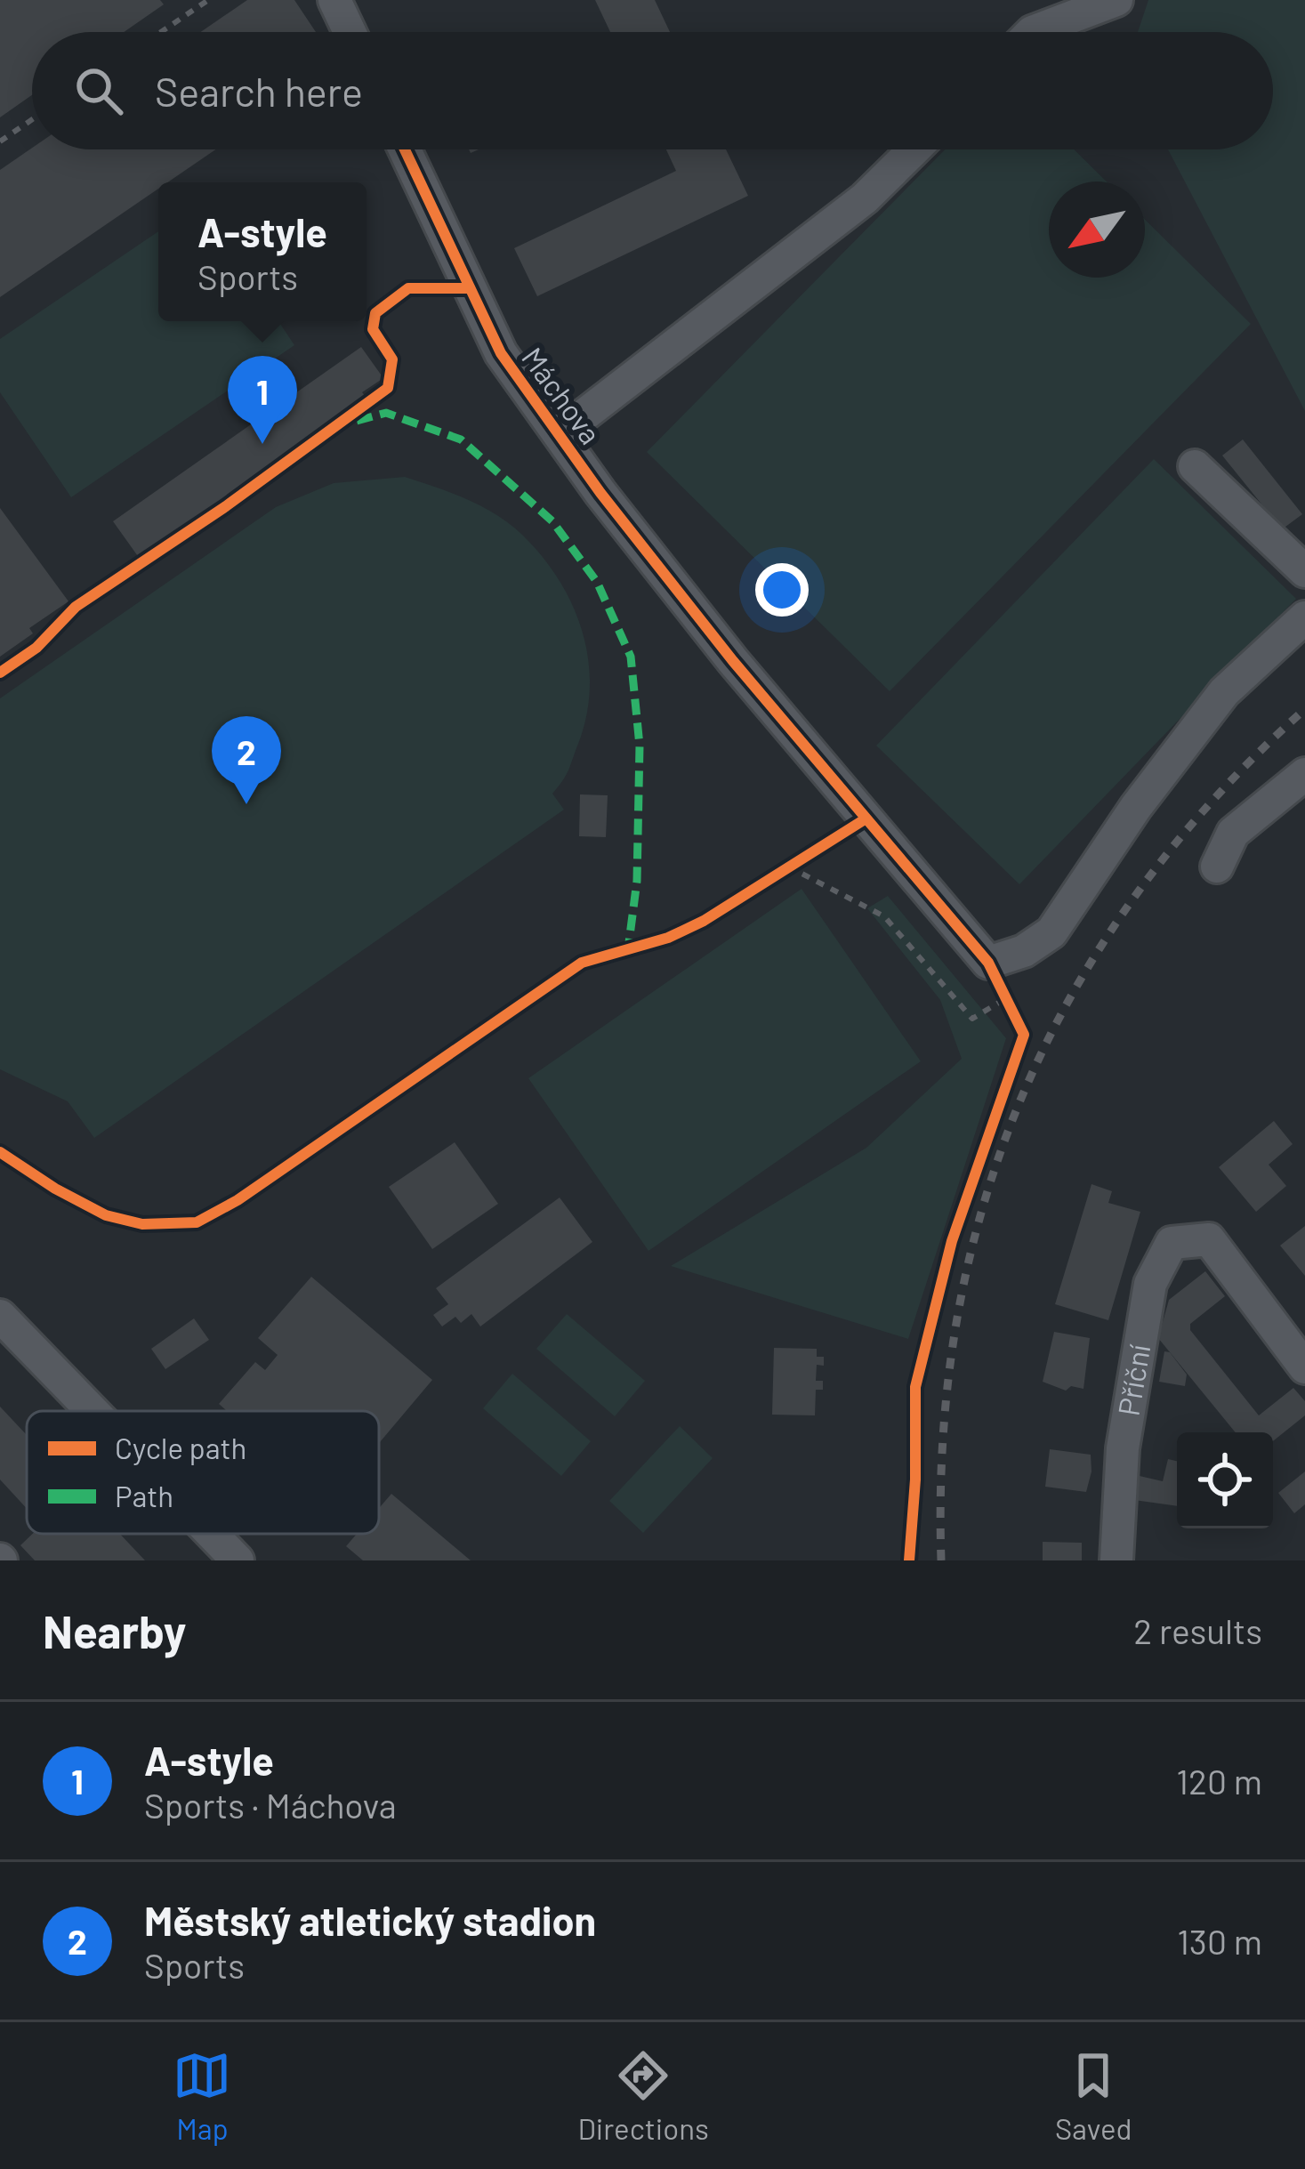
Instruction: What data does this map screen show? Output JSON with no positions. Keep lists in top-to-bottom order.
{
  "streets": {
    "street": ["Máchova", "Příční"]
  },
  "legend": ["Cycle path", "Path"],
  "north": "bottom left",
  "page": {
    "search": "Search here",
    "popup": ["A-style", "Sports"],
    "pins": ["1", "2"],
    "heading": ["Nearby", "2 results"],
    "list": [
      {
        "mark": "1",
        "name": "A-style",
        "note": "Sports · Máchova",
        "value": "120 m"
      },
      {
        "mark": "2",
        "name": "Městský atletický stadion",
        "note": "Sports",
        "value": "130 m"
      }
    ],
    "nav": ["Map", "Directions", "Saved"]
  }
}
